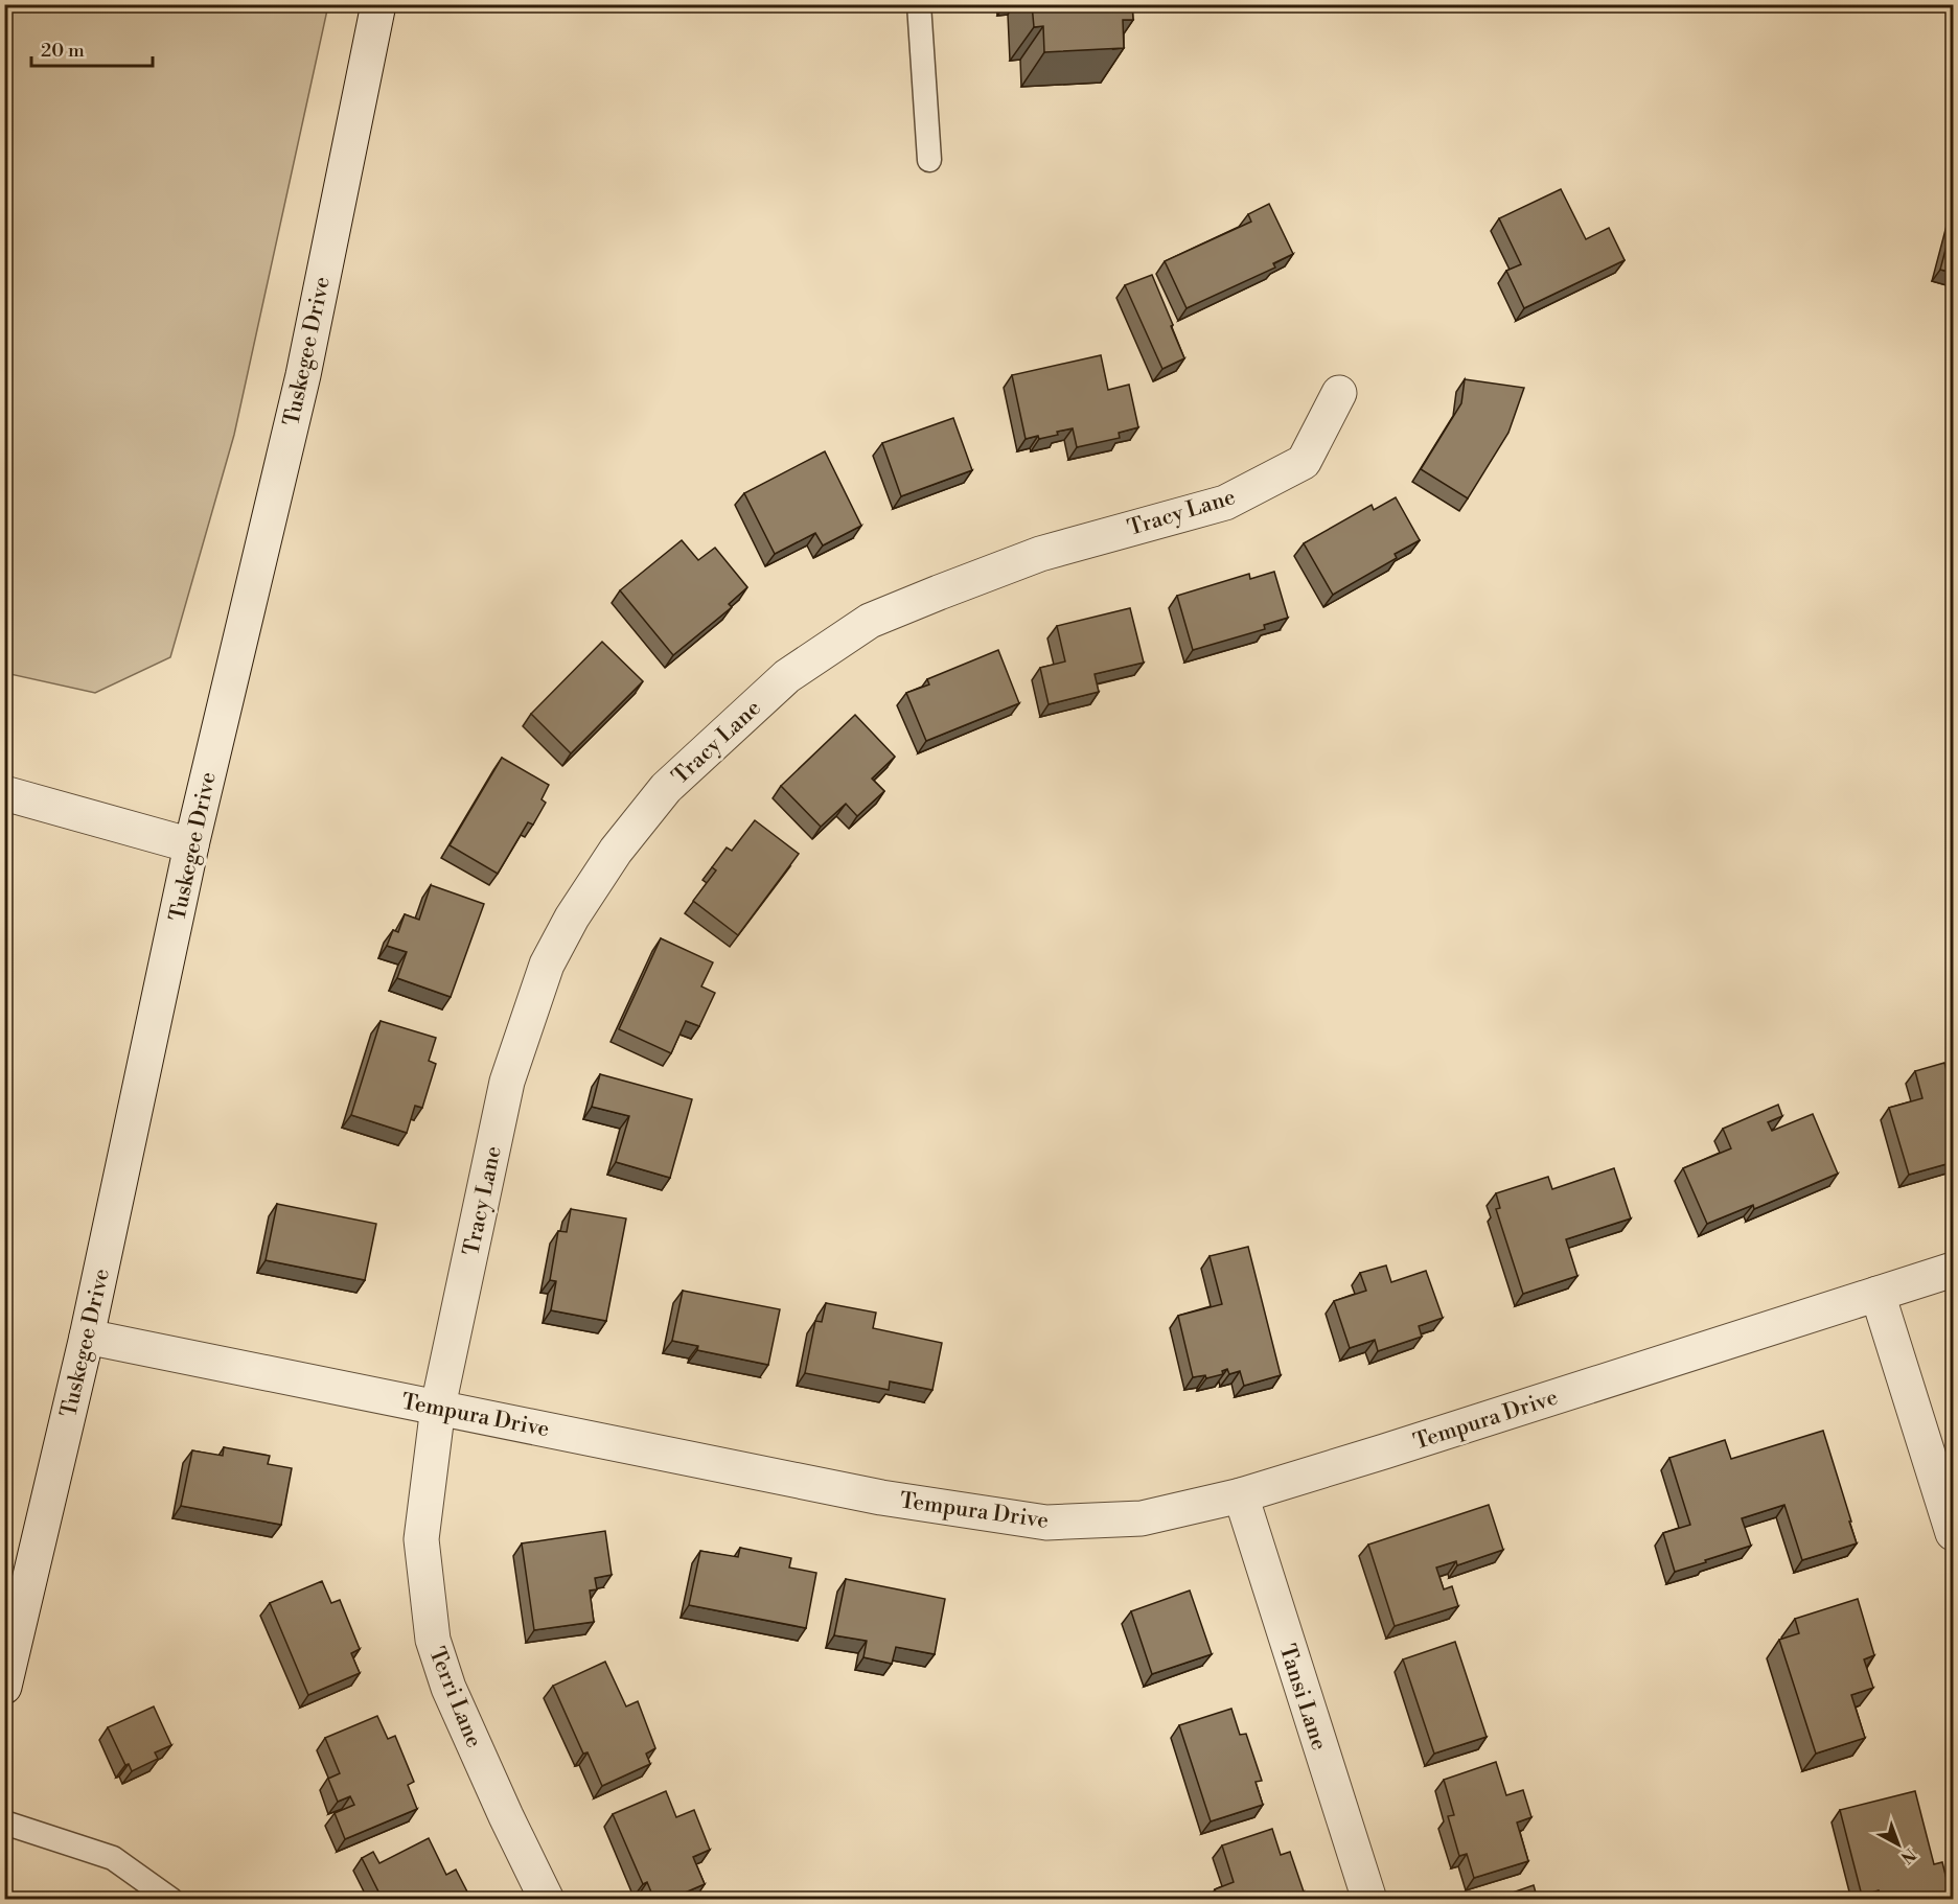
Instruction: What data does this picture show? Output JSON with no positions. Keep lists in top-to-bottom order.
{
  "streets": {
    "street": [
      "Tuskegee Drive",
      "Tracy Lane",
      "Tempura Drive",
      "Terri Lane",
      "Tansi Lane"
    ]
  },
  "crossings": [
    ["Tuskegee Drive", "Tempura Drive"],
    ["Tracy Lane", "Tempura Drive"],
    ["Tracy Lane", "Terri Lane"],
    ["Tempura Drive", "Terri Lane"],
    ["Tempura Drive", "Tansi Lane"]
  ],
  "scale_bar": "20 m",
  "north": "bottom right"
}
